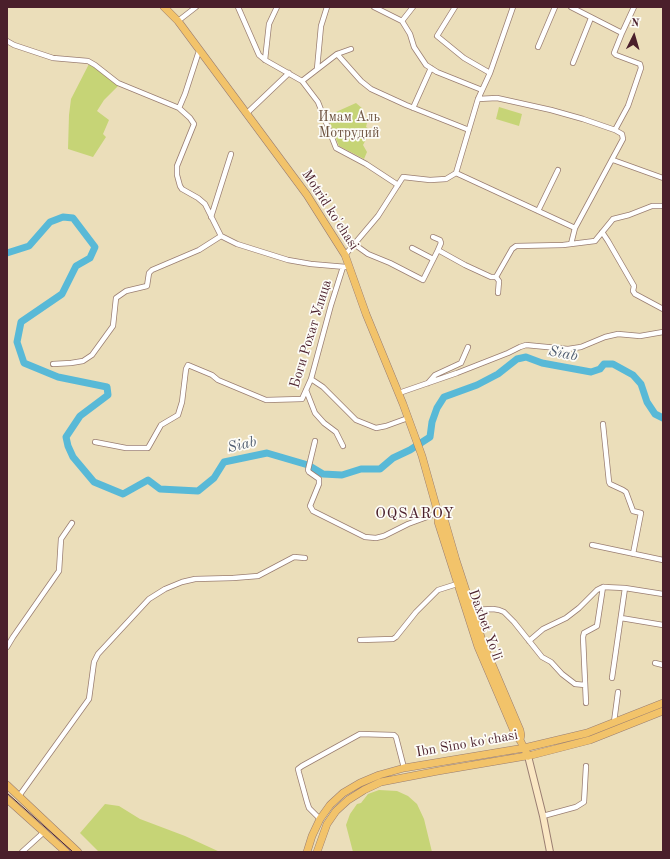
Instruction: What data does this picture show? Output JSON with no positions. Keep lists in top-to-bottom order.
{
  "streets": {
    "main road": ["Motrid ko'chasi", "Daxbet Yo'li", "Ibn Sino ko'chasi"],
    "street": ["Боги Рохат Улица"]
  },
  "crossings": [
    ["Motrid ko'chasi", "Боги Рохат Улица"],
    ["Motrid ko'chasi", "Daxbet Yo'li"],
    ["Daxbet Yo'li", "Ibn Sino ko'chasi"]
  ],
  "districts": ["OQSAROY"],
  "water": ["Siab"],
  "parks": ["Имам Аль Мотрудий"],
  "north": "top"
}
